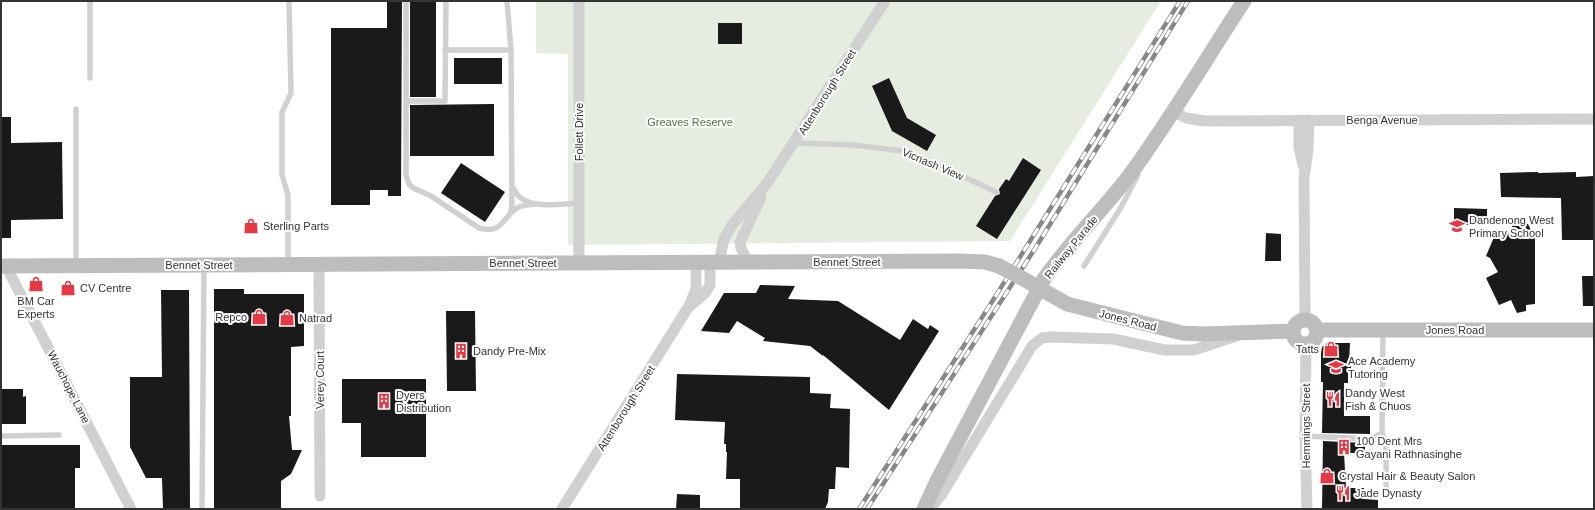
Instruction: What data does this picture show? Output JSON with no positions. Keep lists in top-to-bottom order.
{
  "streets": {
    "main road": ["Railway Parade", "Bennet Street", "Jones Road"],
    "street": [
      "Attenborough Street",
      "Benga Avenue",
      "Follett Drive",
      "Verey Court",
      "Wauchope Lane",
      "Hemmings Street"
    ],
    "lane": ["Vicnash View"]
  },
  "crossings": [
    ["Attenborough Street", "Vicnash View"],
    ["Attenborough Street", "Bennet Street"],
    ["Benga Avenue", "Railway Parade"],
    ["Follett Drive", "Bennet Street"],
    ["Railway Parade", "Bennet Street"],
    ["Railway Parade", "Jones Road"],
    ["Bennet Street", "Jones Road"],
    ["Bennet Street", "Verey Court"],
    ["Bennet Street", "Wauchope Lane"],
    ["Jones Road", "Hemmings Street"]
  ],
  "parks": ["Greaves Reserve"],
  "places": {
    "shop": [
      "Sterling Parts",
      "BM Car Experts",
      "CV Centre",
      "Repco",
      "Natrad",
      "Tatts",
      "Crystal Hair & Beauty Salon"
    ],
    "school or university": ["Dandenong West Primary School", "Ace Academy Tutoring"],
    "building": ["Dandy Pre-Mix", "Dyers Distribution", "100 Dent Mrs Gayani Rathnasinghe"],
    "restaurant": ["Dandy West Fish & Chuos", "Jade Dynasty"]
  }
}
